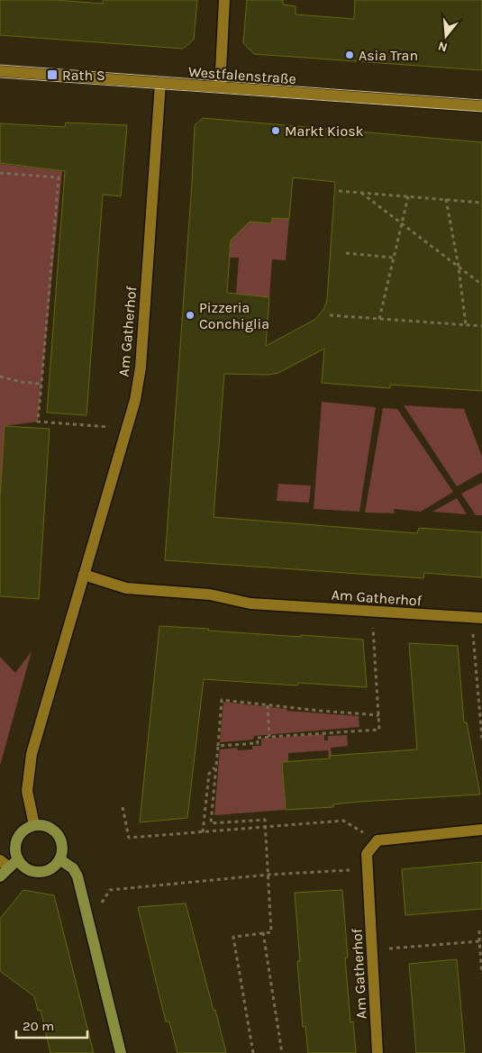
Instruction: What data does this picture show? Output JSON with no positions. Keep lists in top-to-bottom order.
{
  "streets": {
    "street": ["Westfalenstraße", "Am Gatherhof"]
  },
  "crossings": [
    ["Westfalenstraße", "Am Gatherhof"]
  ],
  "places": {
    "other": ["Asia Tran", "Markt Kiosk", "Pizzeria Conchiglia"],
    "transit": ["Rath S"]
  },
  "scale_bar": "20 m",
  "north": "bottom"
}
